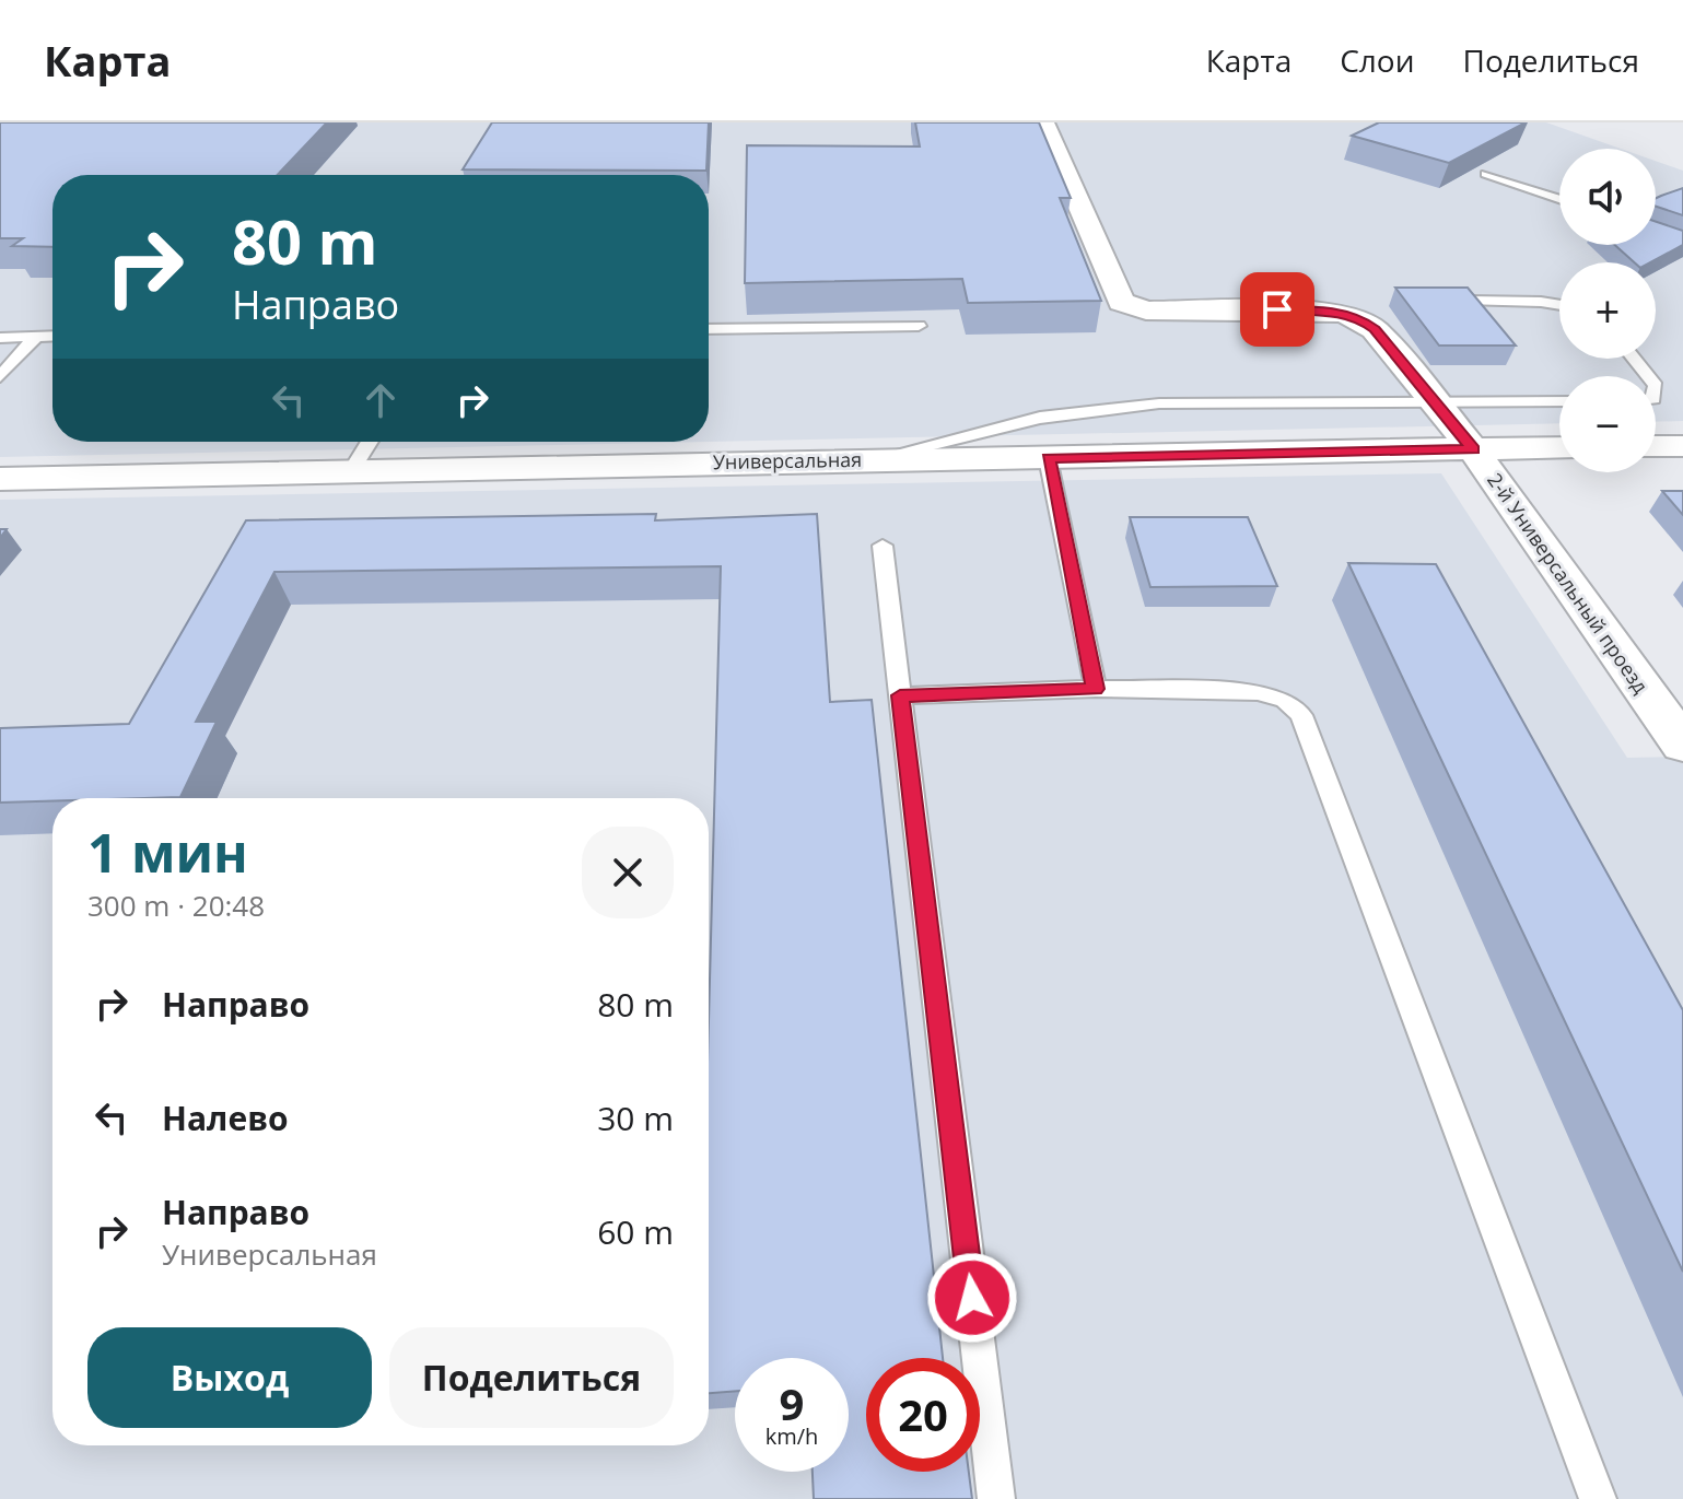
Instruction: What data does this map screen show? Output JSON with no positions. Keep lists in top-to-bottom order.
{
  "streets": {
    "street": ["Универсальная", "2-й Универсальный проезд"]
  },
  "crossings": [
    ["Универсальная", "2-й Универсальный проезд"]
  ],
  "page": {
    "header": "Карта",
    "nav": ["Карта", "Слои", "Поделиться"],
    "map_buttons": ["+", "−"],
    "turn": ["80 m", "Направо"],
    "heading": ["1 мин", "300 m · 20:48"],
    "list": [
      {
        "name": "Направо",
        "value": "80 m"
      },
      {
        "name": "Налево",
        "value": "30 m"
      },
      {
        "name": "Направо",
        "note": "Универсальная",
        "value": "60 m"
      }
    ],
    "buttons": ["Выход", "Поделиться"],
    "speed": "9 km/h",
    "limit": "20"
  }
}
